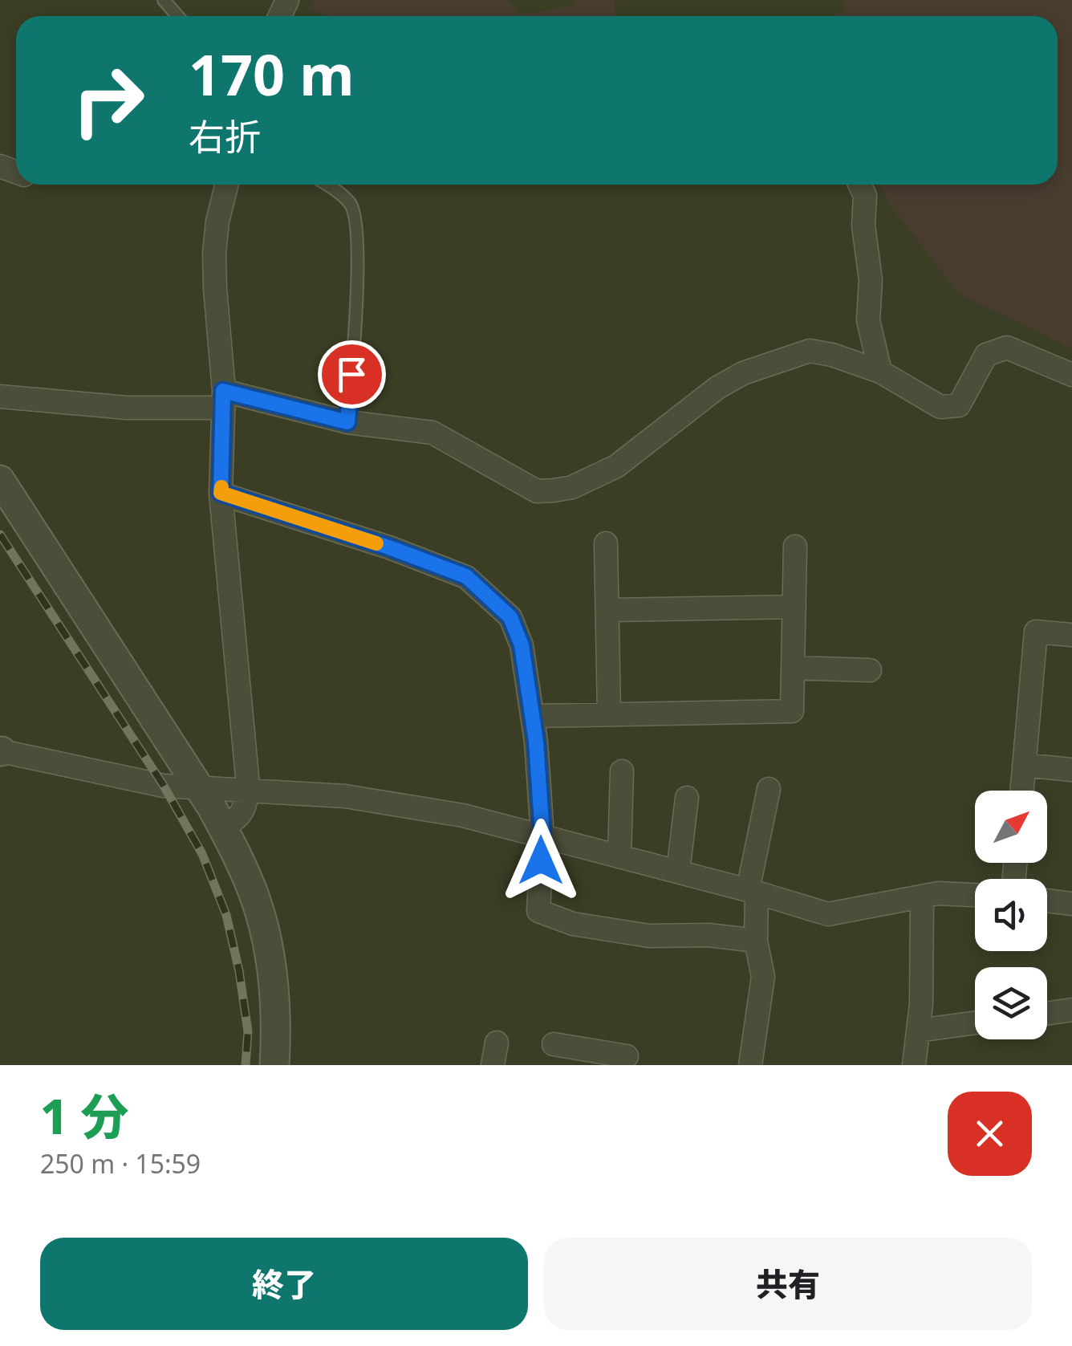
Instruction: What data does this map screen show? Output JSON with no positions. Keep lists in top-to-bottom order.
{
  "north": "top right",
  "page": {
    "turn": ["170 m", "右折"],
    "heading": ["1 分", "250 m · 15:59"],
    "buttons": ["終了", "共有"]
  }
}
